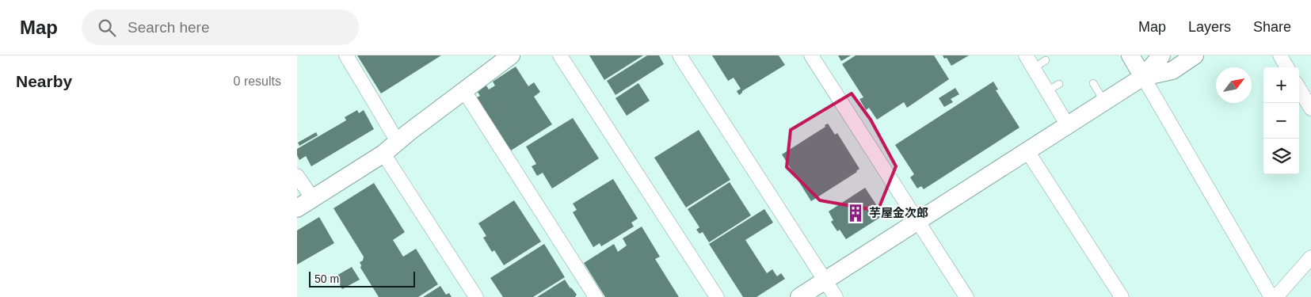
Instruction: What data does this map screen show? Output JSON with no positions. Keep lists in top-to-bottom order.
{
  "places": {
    "building": ["芋屋金次郎"]
  },
  "scale_bar": "50 m",
  "north": "top right",
  "page": {
    "header": "Map",
    "search": "Search here",
    "nav": ["Map", "Layers", "Share"],
    "heading": ["Nearby", "0 results"],
    "map_buttons": ["+", "−"],
    "scale": "50 m"
  }
}
